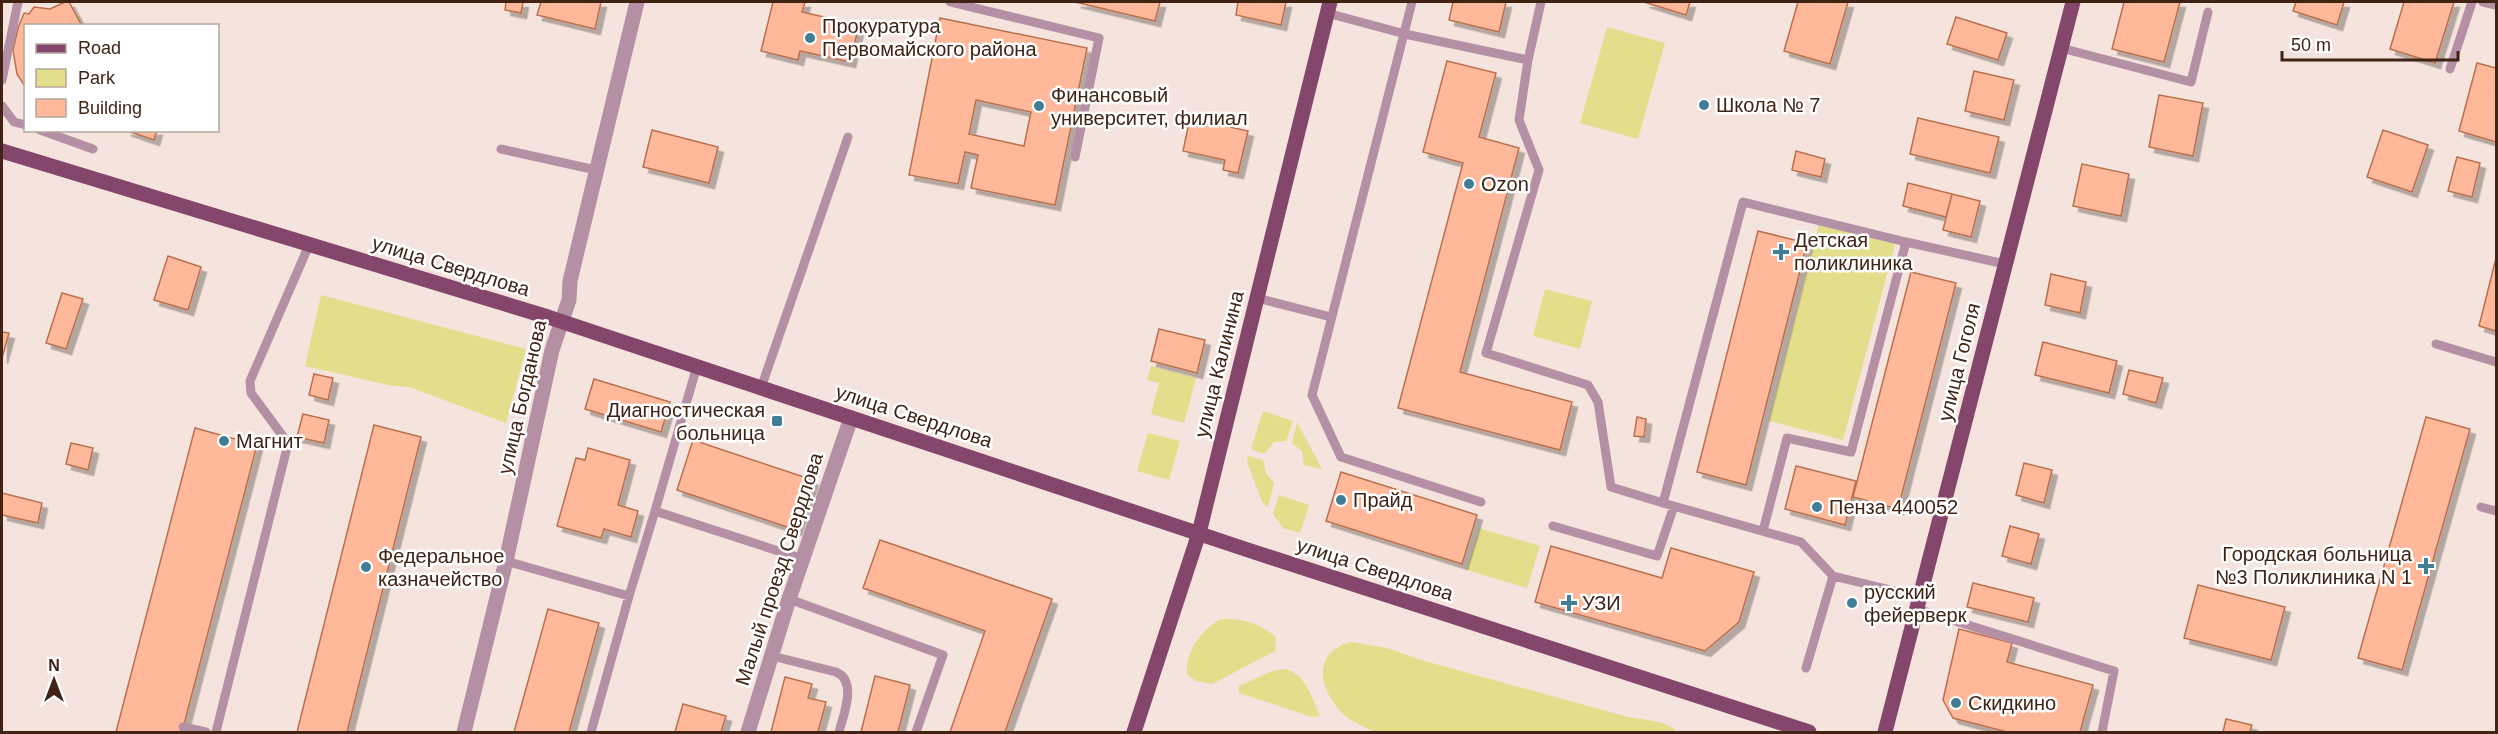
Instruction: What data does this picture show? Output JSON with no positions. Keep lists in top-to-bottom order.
{
  "streets": {
    "main road": ["улица Свердлова", "улица Гоголя", "улица Калинина"],
    "street": ["улица Богданова", "Малый проезд Свердлова"]
  },
  "crossings": [
    ["улица Свердлова", "улица Калинина"],
    ["улица Свердлова", "улица Богданова"],
    ["улица Свердлова", "Малый проезд Свердлова"]
  ],
  "places": {
    "other": [
      "Прокуратура Первомайского района",
      "Школа № 7",
      "Финансовый университет, филиал",
      "Ozon",
      "Магнит",
      "Прайд",
      "Пенза 440052",
      "Федеральное казначейство",
      "русский фейерверк",
      "Скидкино"
    ],
    "health": ["Детская поликлиника", "Городская больница №3 Поликлиника N 1", "УЗИ"],
    "transit": ["Диагностическая больница"]
  },
  "legend": ["Road", "Park", "Building"],
  "scale_bar": "50 m",
  "north": "top"
}
